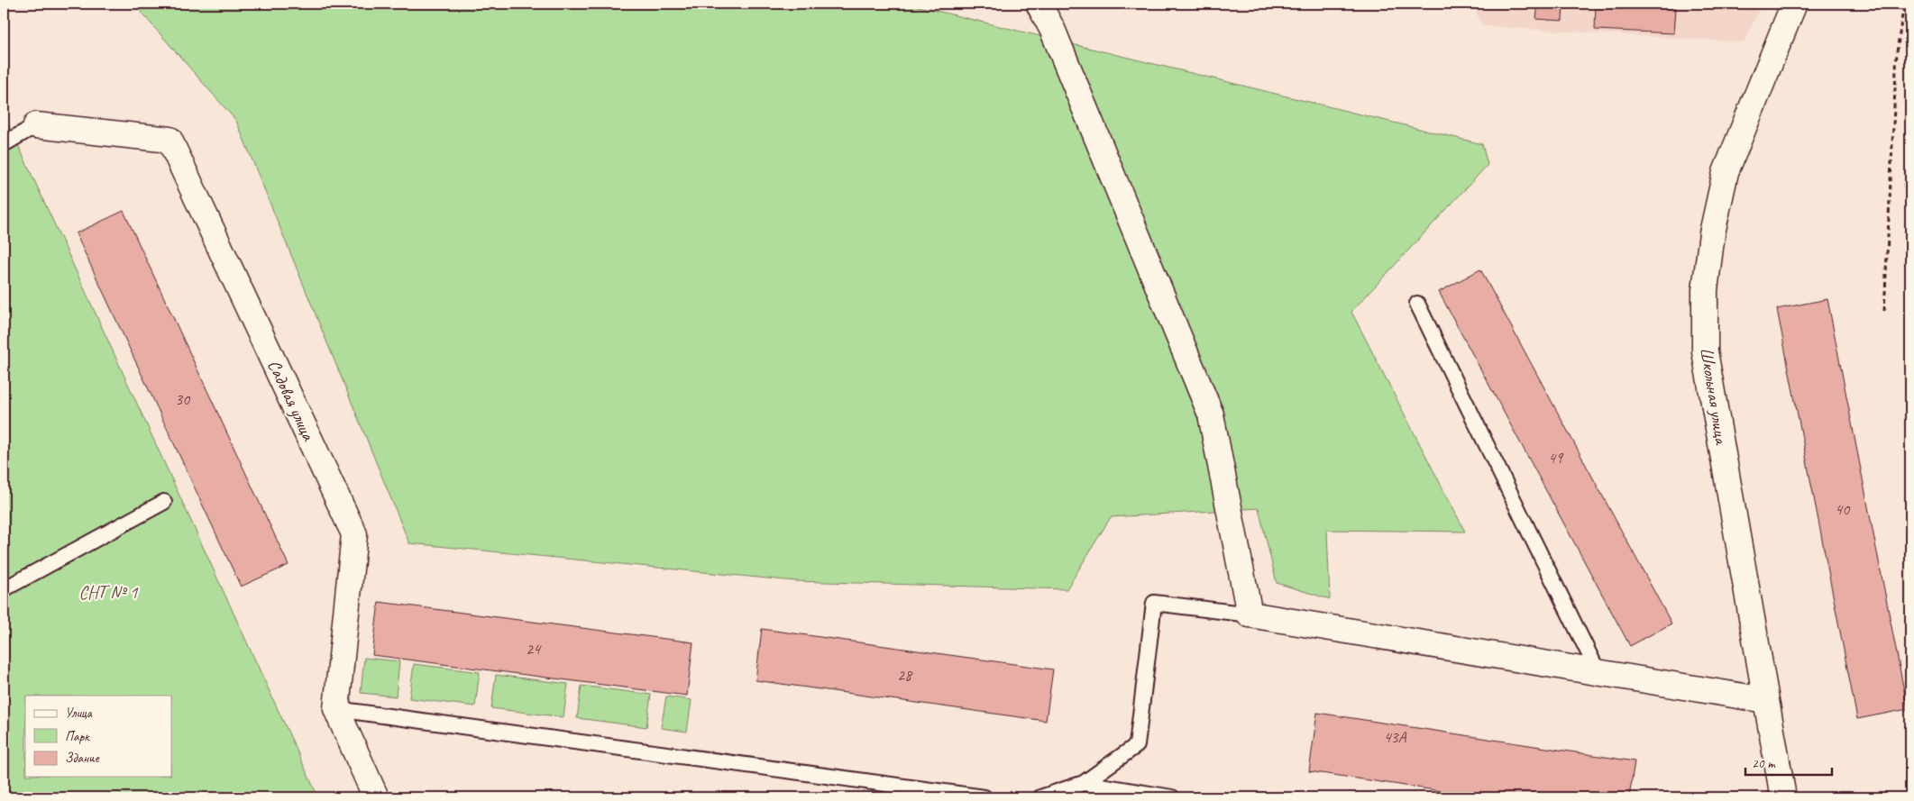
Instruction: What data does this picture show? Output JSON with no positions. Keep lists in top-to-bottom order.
{
  "streets": {
    "street": ["Школьная улица", "Садовая улица"]
  },
  "parks": ["СНТ № 1"],
  "house_numbers": [
    "30",
    "49",
    "40",
    "24",
    "28",
    "43А"
  ],
  "legend": ["Улица", "Парк", "Здание"],
  "scale_bar": "20 m"
}
